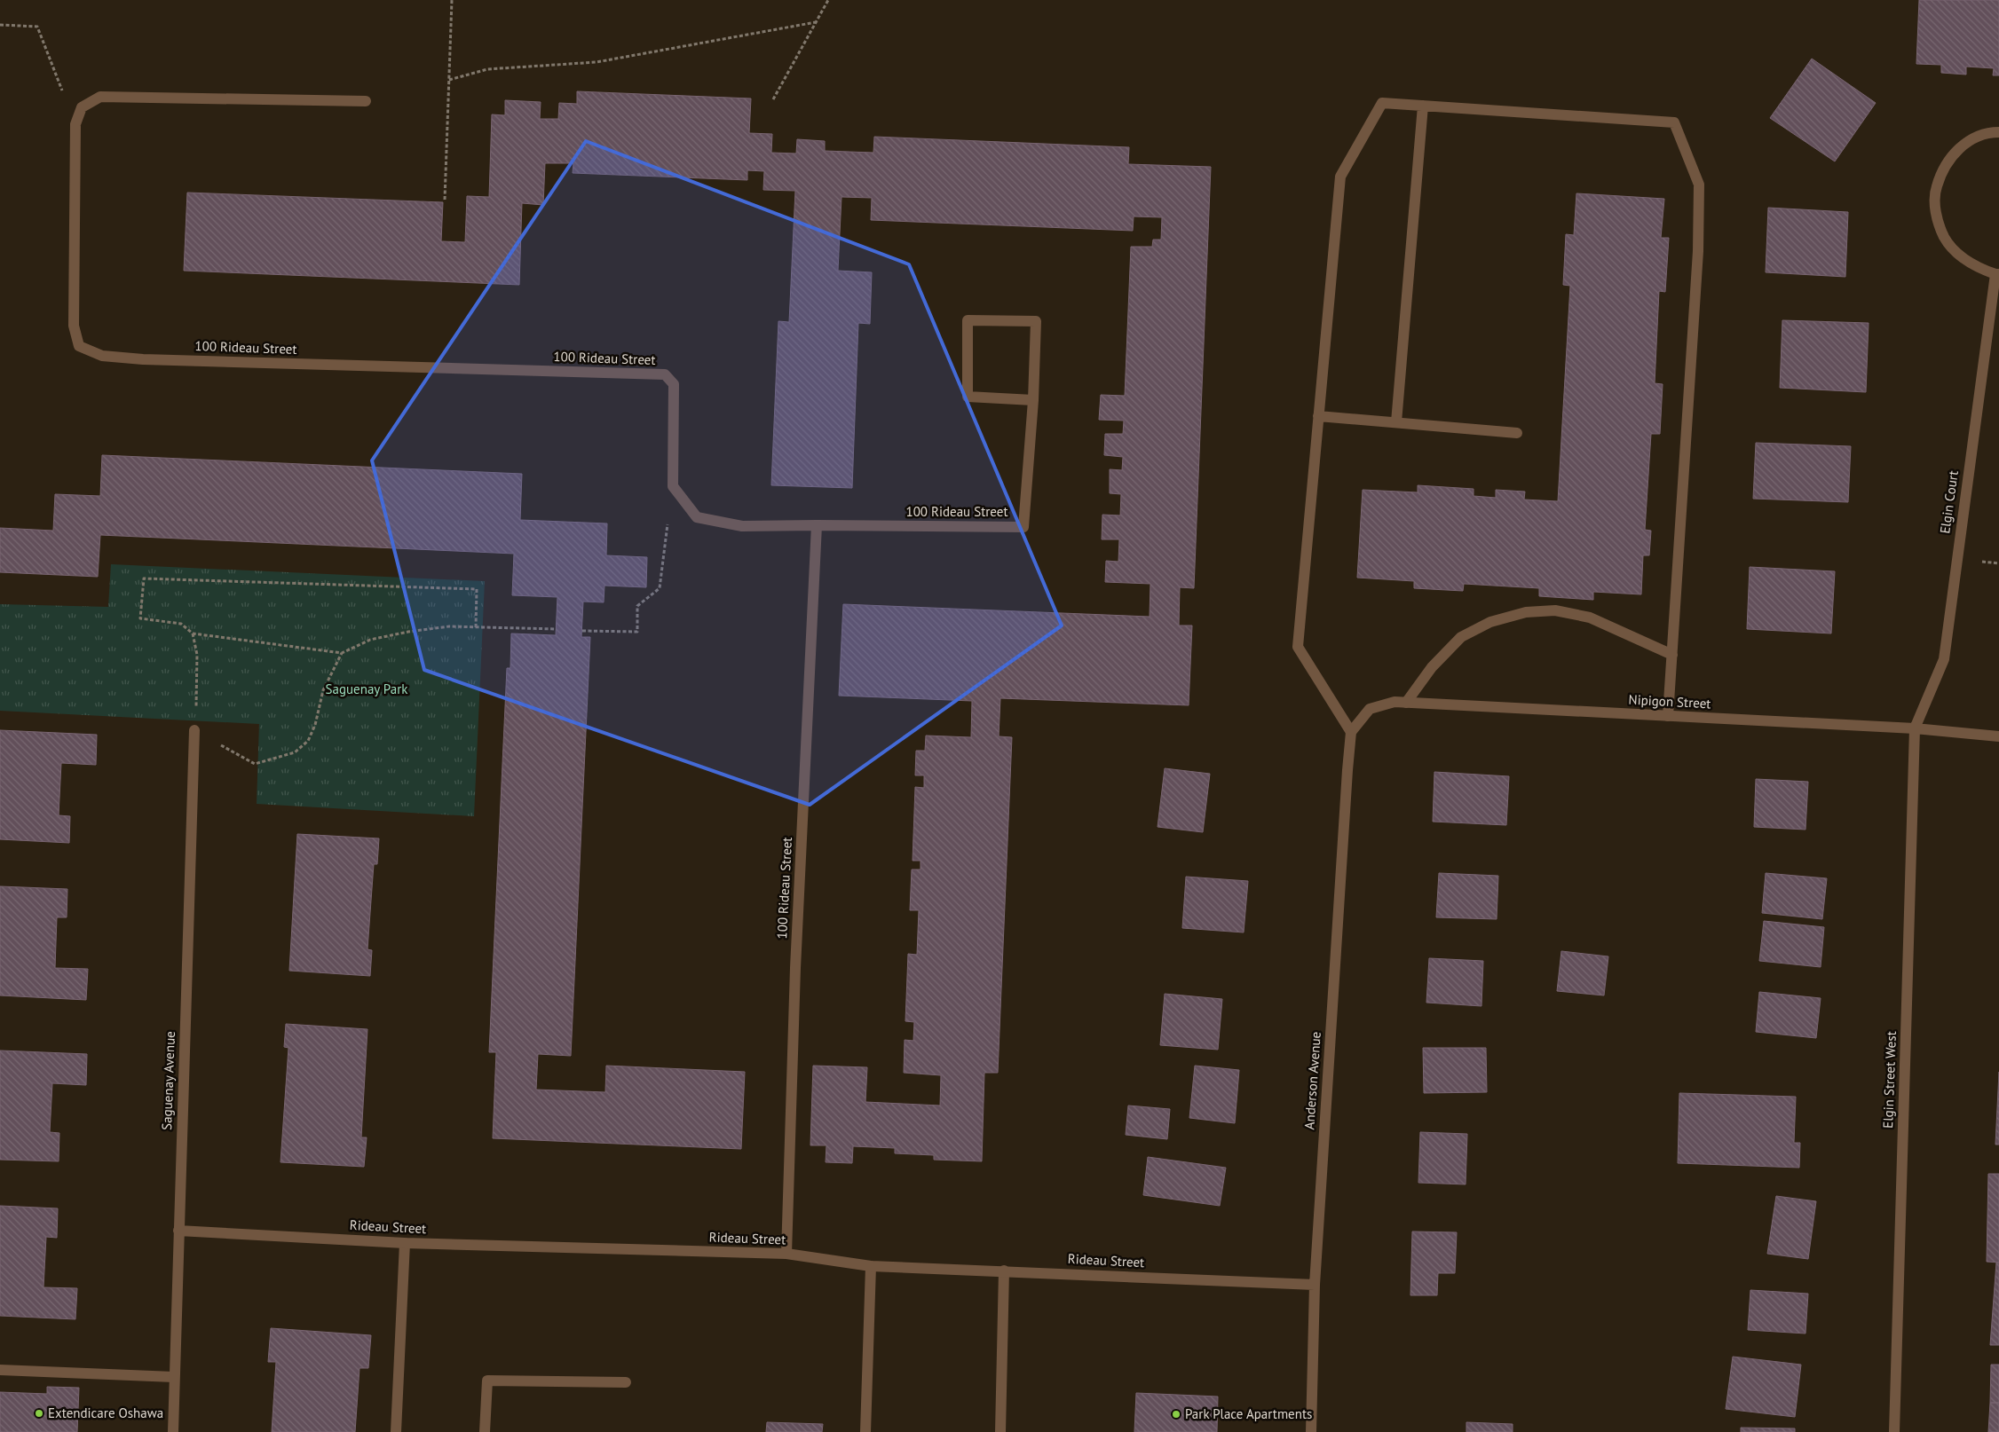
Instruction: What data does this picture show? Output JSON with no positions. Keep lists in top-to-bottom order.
{
  "streets": {
    "street": [
      "100 Rideau Street",
      "Elgin Court",
      "Nipigon Street",
      "Elgin Street West",
      "Saguenay Avenue",
      "Anderson Avenue",
      "Rideau Street"
    ]
  },
  "crossings": [
    ["100 Rideau Street", "Rideau Street"],
    ["Elgin Court", "Nipigon Street"],
    ["Elgin Court", "Elgin Street West"],
    ["Nipigon Street", "Elgin Street West"],
    ["Nipigon Street", "Anderson Avenue"],
    ["Saguenay Avenue", "Rideau Street"],
    ["Anderson Avenue", "Rideau Street"]
  ],
  "parks": ["Saguenay Park"],
  "places": ["Extendicare Oshawa", "Park Place Apartments"]
}
